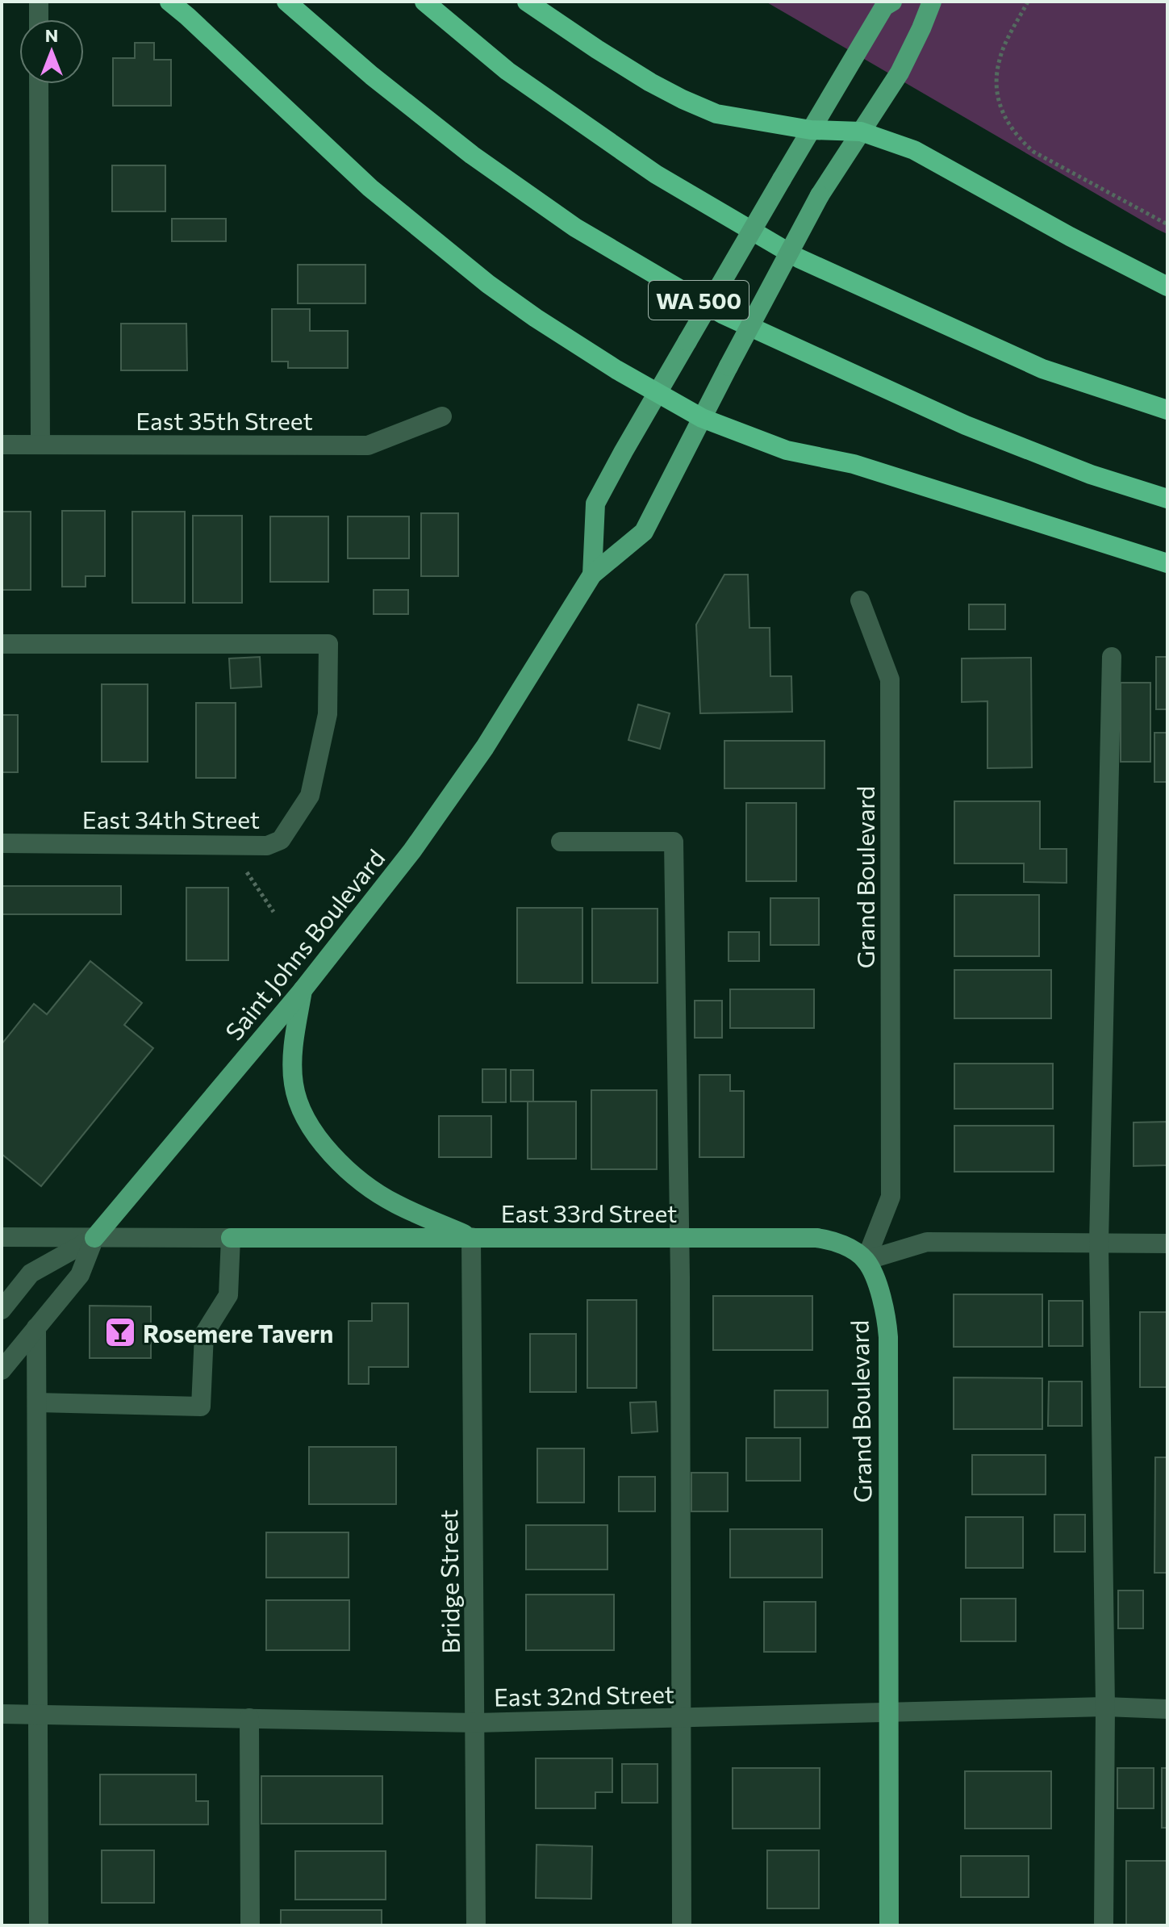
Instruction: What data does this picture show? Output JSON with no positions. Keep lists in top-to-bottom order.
{
  "streets": {
    "highway": ["WA 500"],
    "main road": ["Grand Boulevard", "Saint Johns Boulevard", "East 33rd Street"],
    "street": [
      "East 35th Street",
      "East 34th Street",
      "Bridge Street",
      "East 32nd Street"
    ]
  },
  "crossings": [
    ["Grand Boulevard", "East 33rd Street"],
    ["Grand Boulevard", "East 32nd Street"],
    ["Saint Johns Boulevard", "East 33rd Street"],
    ["East 33rd Street", "Bridge Street"],
    ["Bridge Street", "East 32nd Street"]
  ],
  "places": {
    "bar": ["Rosemere Tavern"]
  },
  "north": "top"
}
